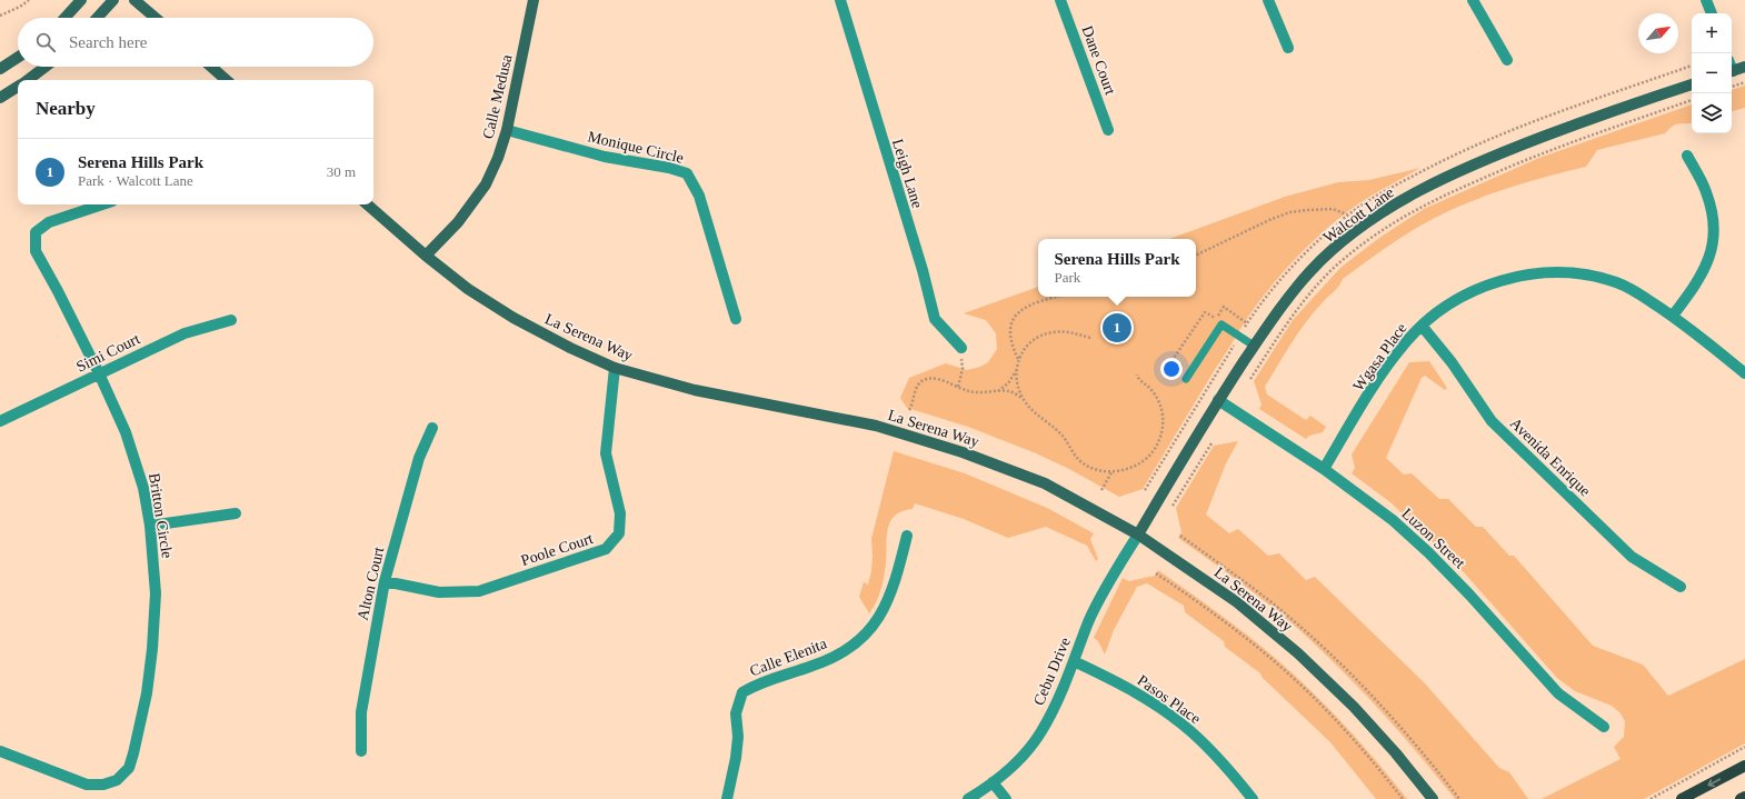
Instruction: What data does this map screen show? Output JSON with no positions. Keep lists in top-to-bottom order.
{
  "streets": {
    "main road": ["Calle Medusa", "Walcott Lane", "La Serena Way"],
    "street": [
      "Dane Court",
      "Monique Circle",
      "Leigh Lane",
      "Simi Court",
      "Wgasa Place",
      "Avenida Enrique",
      "Britton Circle",
      "Luzon Street",
      "Poole Court",
      "Alton Court",
      "Calle Elenita",
      "Cebu Drive",
      "Pasos Place"
    ]
  },
  "crossings": [
    ["Calle Medusa", "Monique Circle"],
    ["Calle Medusa", "La Serena Way"],
    ["Walcott Lane", "La Serena Way"],
    ["Walcott Lane", "Luzon Street"],
    ["Walcott Lane", "Cebu Drive"],
    ["La Serena Way", "Poole Court"],
    ["La Serena Way", "Cebu Drive"],
    ["Simi Court", "Britton Circle"],
    ["Wgasa Place", "Avenida Enrique"],
    ["Wgasa Place", "Luzon Street"],
    ["Poole Court", "Alton Court"],
    ["Cebu Drive", "Pasos Place"]
  ],
  "north": "top right",
  "page": {
    "map_buttons": ["+", "−"],
    "search": "Search here",
    "heading": "Nearby",
    "list": [
      {
        "mark": "1",
        "name": "Serena Hills Park",
        "note": "Park · Walcott Lane",
        "value": "30 m"
      }
    ],
    "popup": ["Serena Hills Park", "Park"],
    "pins": "1"
  }
}
